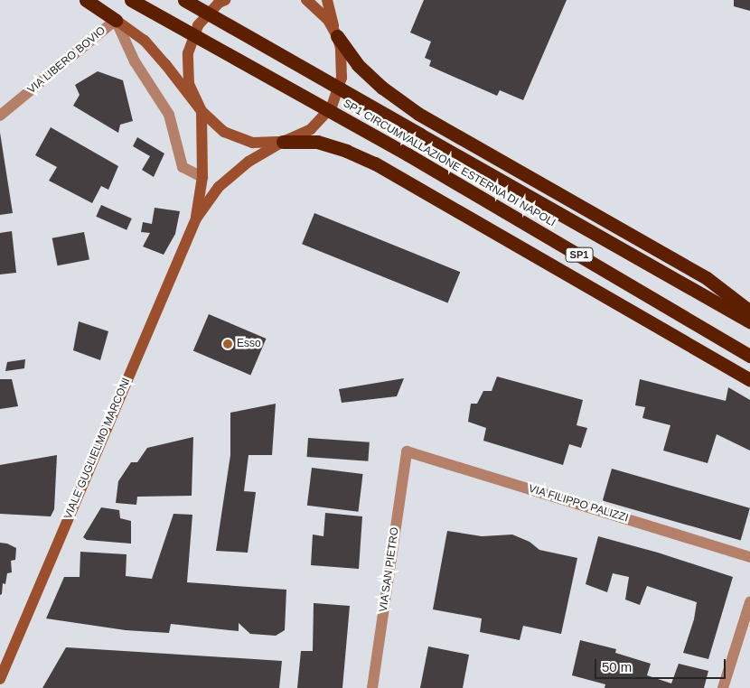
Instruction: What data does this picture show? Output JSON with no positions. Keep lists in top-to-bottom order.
{
  "streets": {
    "highway": ["SP1 CIRCUMVALLAZIONE ESTERNA DI NAPOLI", "SP1"],
    "street": [
      "VIA LIBERO BOVIO",
      "VIALE GUGLIELMO MARCONI",
      "VIA FILIPPO PALIZZI",
      "VIA SAN PIETRO"
    ]
  },
  "crossings": [
    ["VIA LIBERO BOVIO", "VIALE GUGLIELMO MARCONI"],
    ["VIA FILIPPO PALIZZI", "VIA SAN PIETRO"]
  ],
  "places": ["Esso"],
  "scale_bar": "50 m"
}
